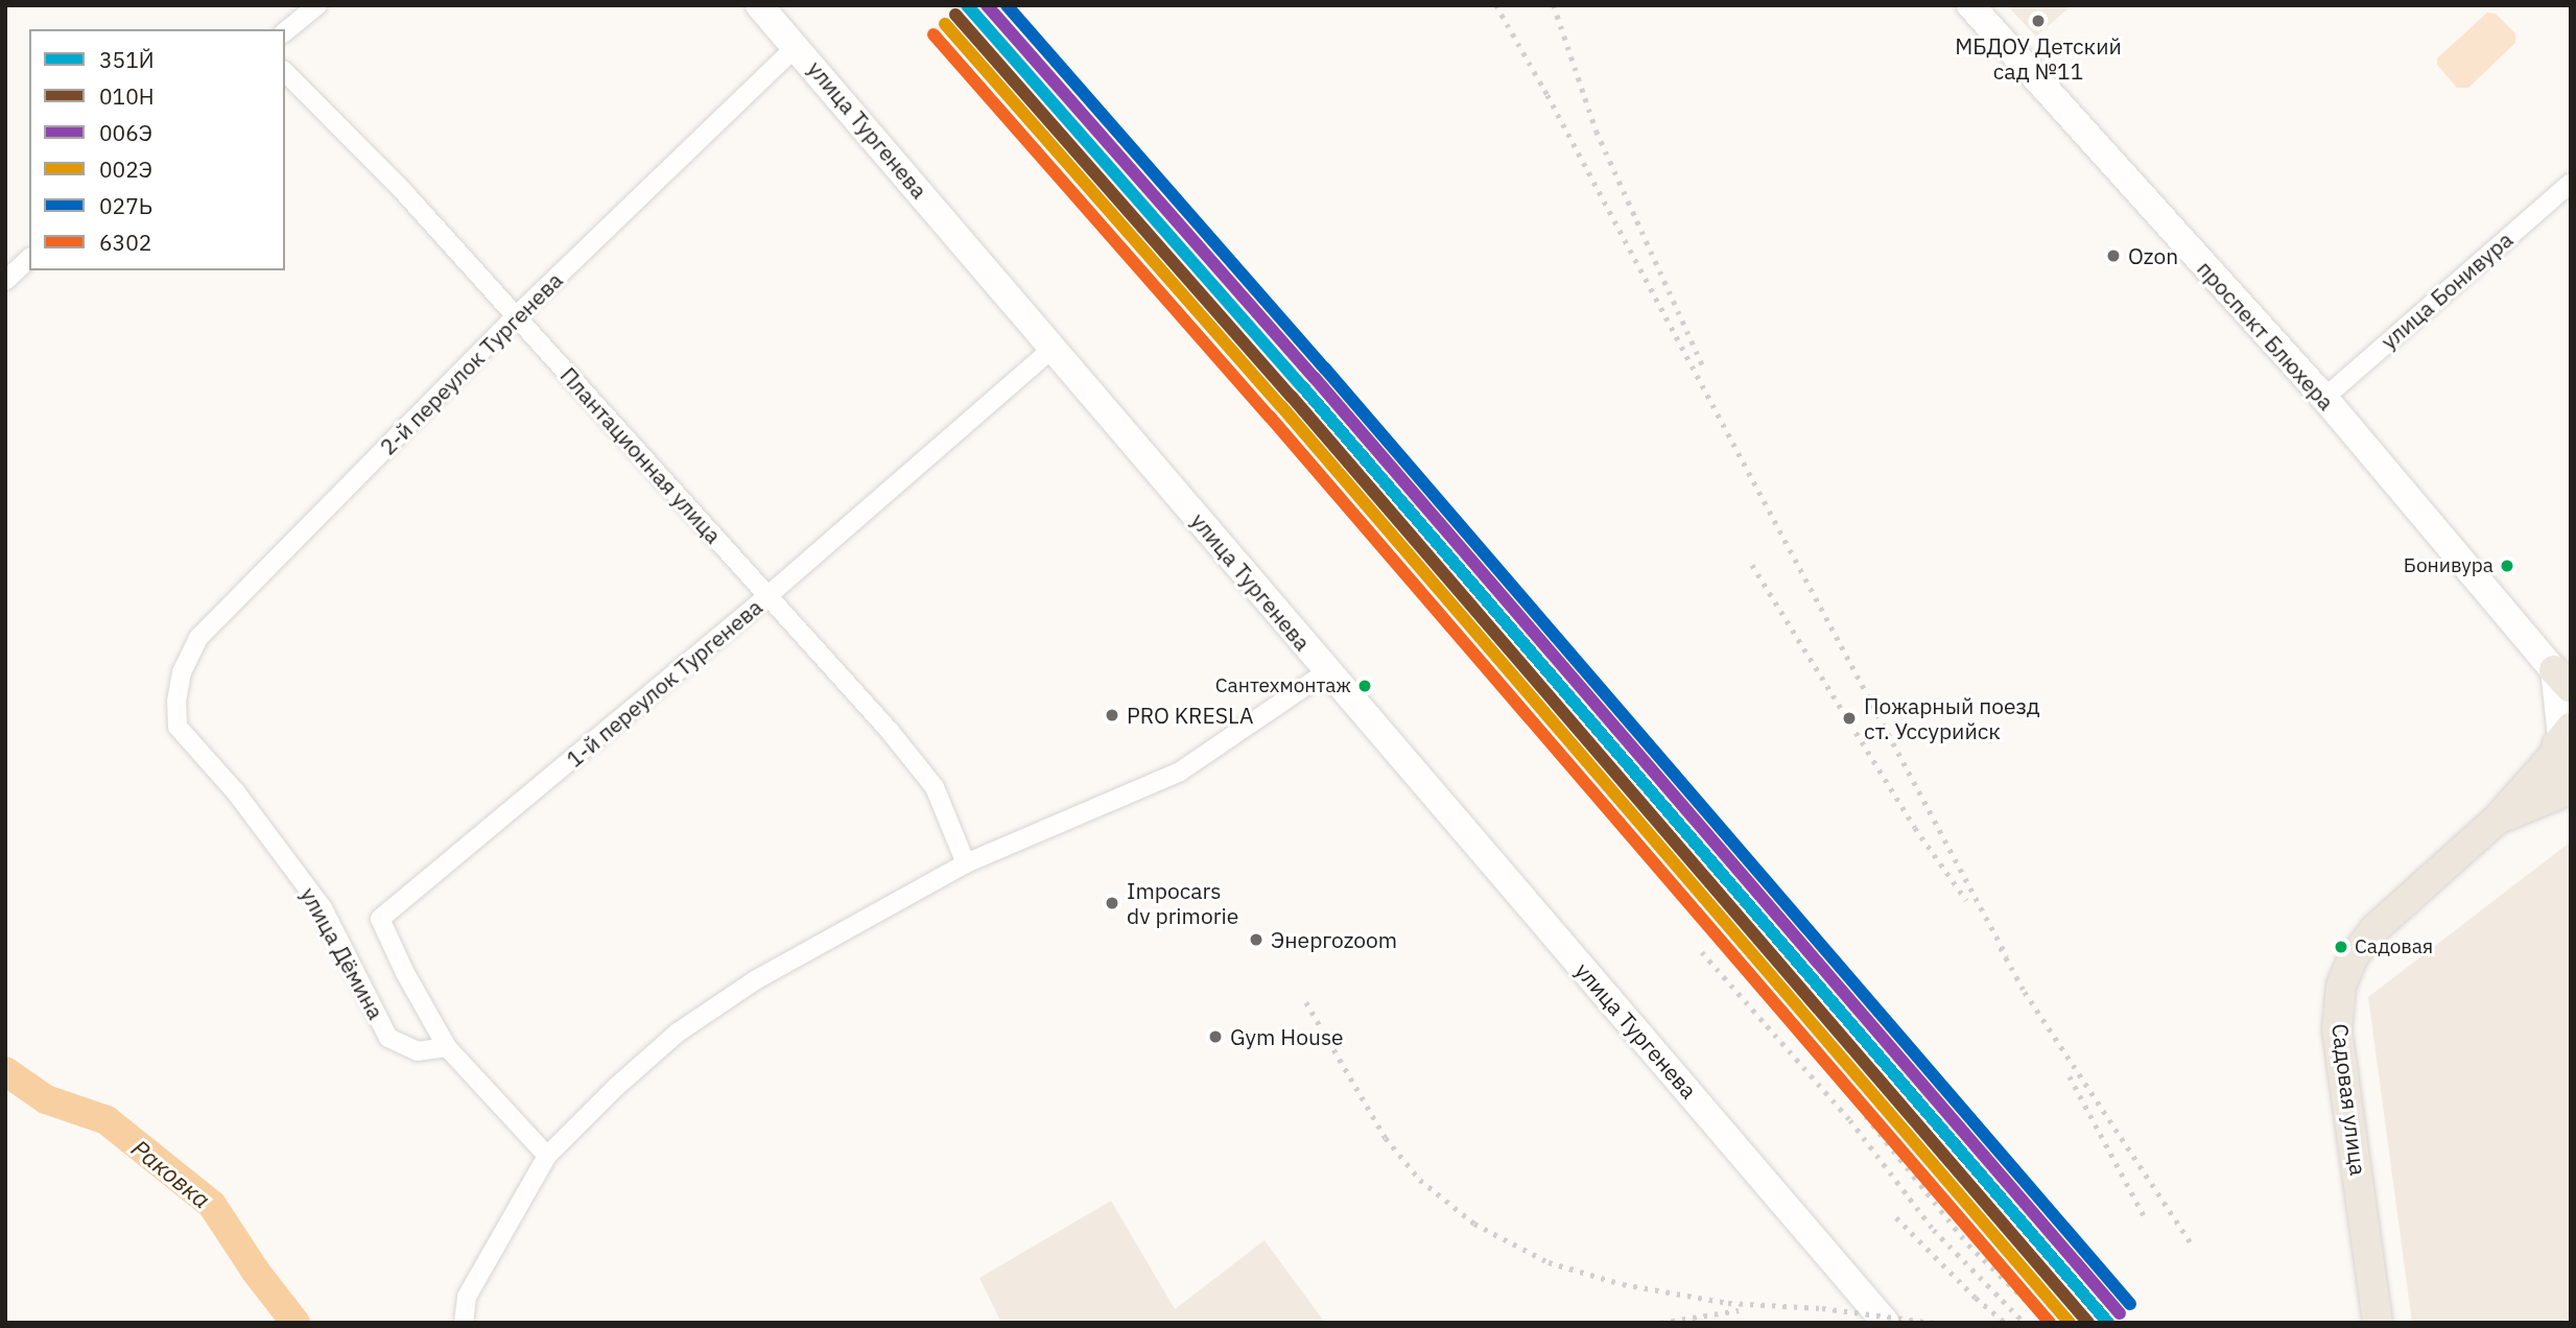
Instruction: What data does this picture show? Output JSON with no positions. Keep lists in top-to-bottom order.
{
  "streets": {
    "main road": ["Садовая улица"],
    "street": [
      "улица Тургенева",
      "улица Бонивура",
      "проспект Блюхера",
      "2-й переулок Тургенева",
      "Плантационная улица",
      "1-й переулок Тургенева",
      "улица Дёмина"
    ]
  },
  "crossings": [
    ["улица Тургенева", "2-й переулок Тургенева"],
    ["улица Тургенева", "1-й переулок Тургенева"],
    ["улица Бонивура", "проспект Блюхера"],
    ["2-й переулок Тургенева", "Плантационная улица"],
    ["2-й переулок Тургенева", "улица Дёмина"],
    ["Плантационная улица", "1-й переулок Тургенева"],
    ["1-й переулок Тургенева", "улица Дёмина"]
  ],
  "water": ["Раковка"],
  "places": [
    "МБДОУ Детский сад №11",
    "Ozon",
    "Бонивура",
    "Сантехмонтаж",
    "PRO KRESLA",
    "Пожарный поезд ст. Уссурийск",
    "Impocars dv primorie",
    "Энергоzoom",
    "Садовая",
    "Gym House"
  ],
  "lines": [
    "transit line 351Й",
    "transit line 006Э",
    "transit line 027Ь",
    "transit line 010Н",
    "transit line 002Э",
    "transit line 6302"
  ],
  "legend": [
    "351Й",
    "010Н",
    "006Э",
    "002Э",
    "027Ь",
    "6302"
  ]
}
